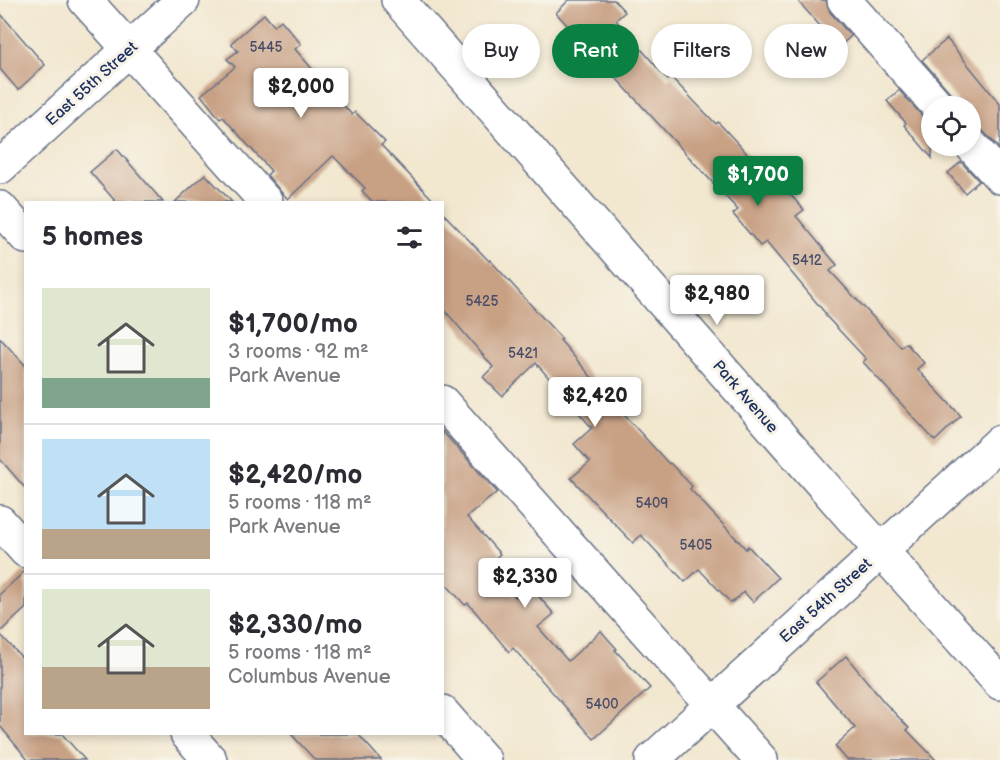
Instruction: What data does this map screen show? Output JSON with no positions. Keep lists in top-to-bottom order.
{
  "streets": {
    "street": ["East 55th Street", "Park Avenue", "East 54th Street"]
  },
  "crossings": [
    ["Park Avenue", "East 54th Street"]
  ],
  "house_numbers": [
    "5445",
    "5412",
    "5425",
    "5421",
    "5409",
    "5405",
    "5400"
  ],
  "page": {
    "chip": [
      "Buy",
      "Rent",
      "Filters",
      "New"
    ],
    "price": [
      "$2,000",
      "$1,700",
      "$2,980",
      "$2,420",
      "$2,330"
    ],
    "heading": "5 homes",
    "list": [
      {
        "name": "$1,700/mo",
        "note": "3 rooms · 92 m² · Park Avenue"
      },
      {
        "name": "$2,420/mo",
        "note": "5 rooms · 118 m² · Park Avenue"
      },
      {
        "name": "$2,330/mo",
        "note": "5 rooms · 118 m² · Columbus Avenue"
      }
    ]
  }
}
